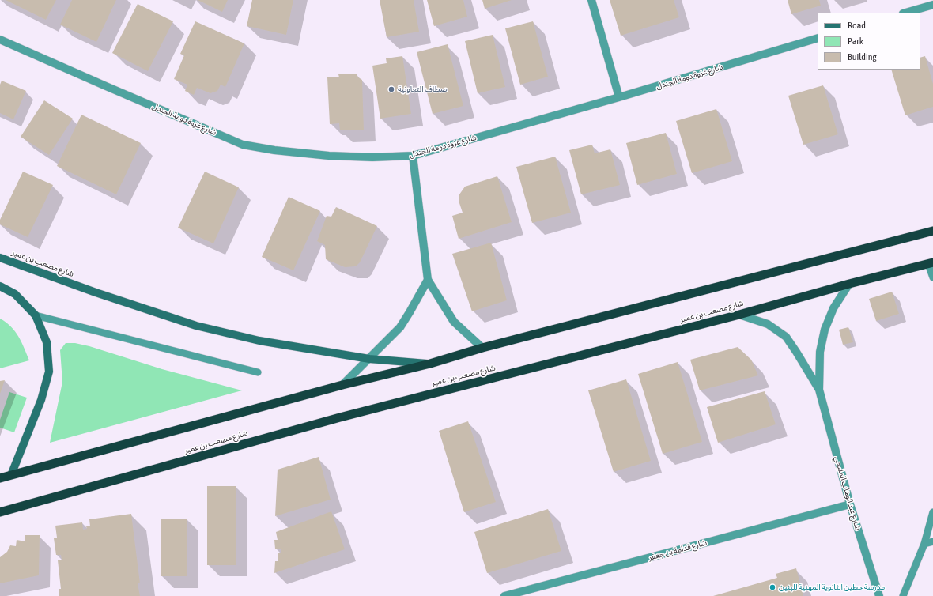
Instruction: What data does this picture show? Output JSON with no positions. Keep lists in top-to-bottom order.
{
  "streets": {
    "highway": ["شارع مصعب بن عمير"],
    "street": ["شارع غزوة دومة الجندل", "شارع عبد الوهاب المليحي", "شارع قدامة بن جعفر"]
  },
  "crossings": [
    ["شارع مصعب بن عمير", "شارع عبد الوهاب المليحي"],
    ["شارع عبد الوهاب المليحي", "شارع قدامة بن جعفر"]
  ],
  "places": ["صطاف التعاونية", "مدرسة حطين الثانوية المهنية للبنين"],
  "legend": ["Road", "Park", "Building"]
}
